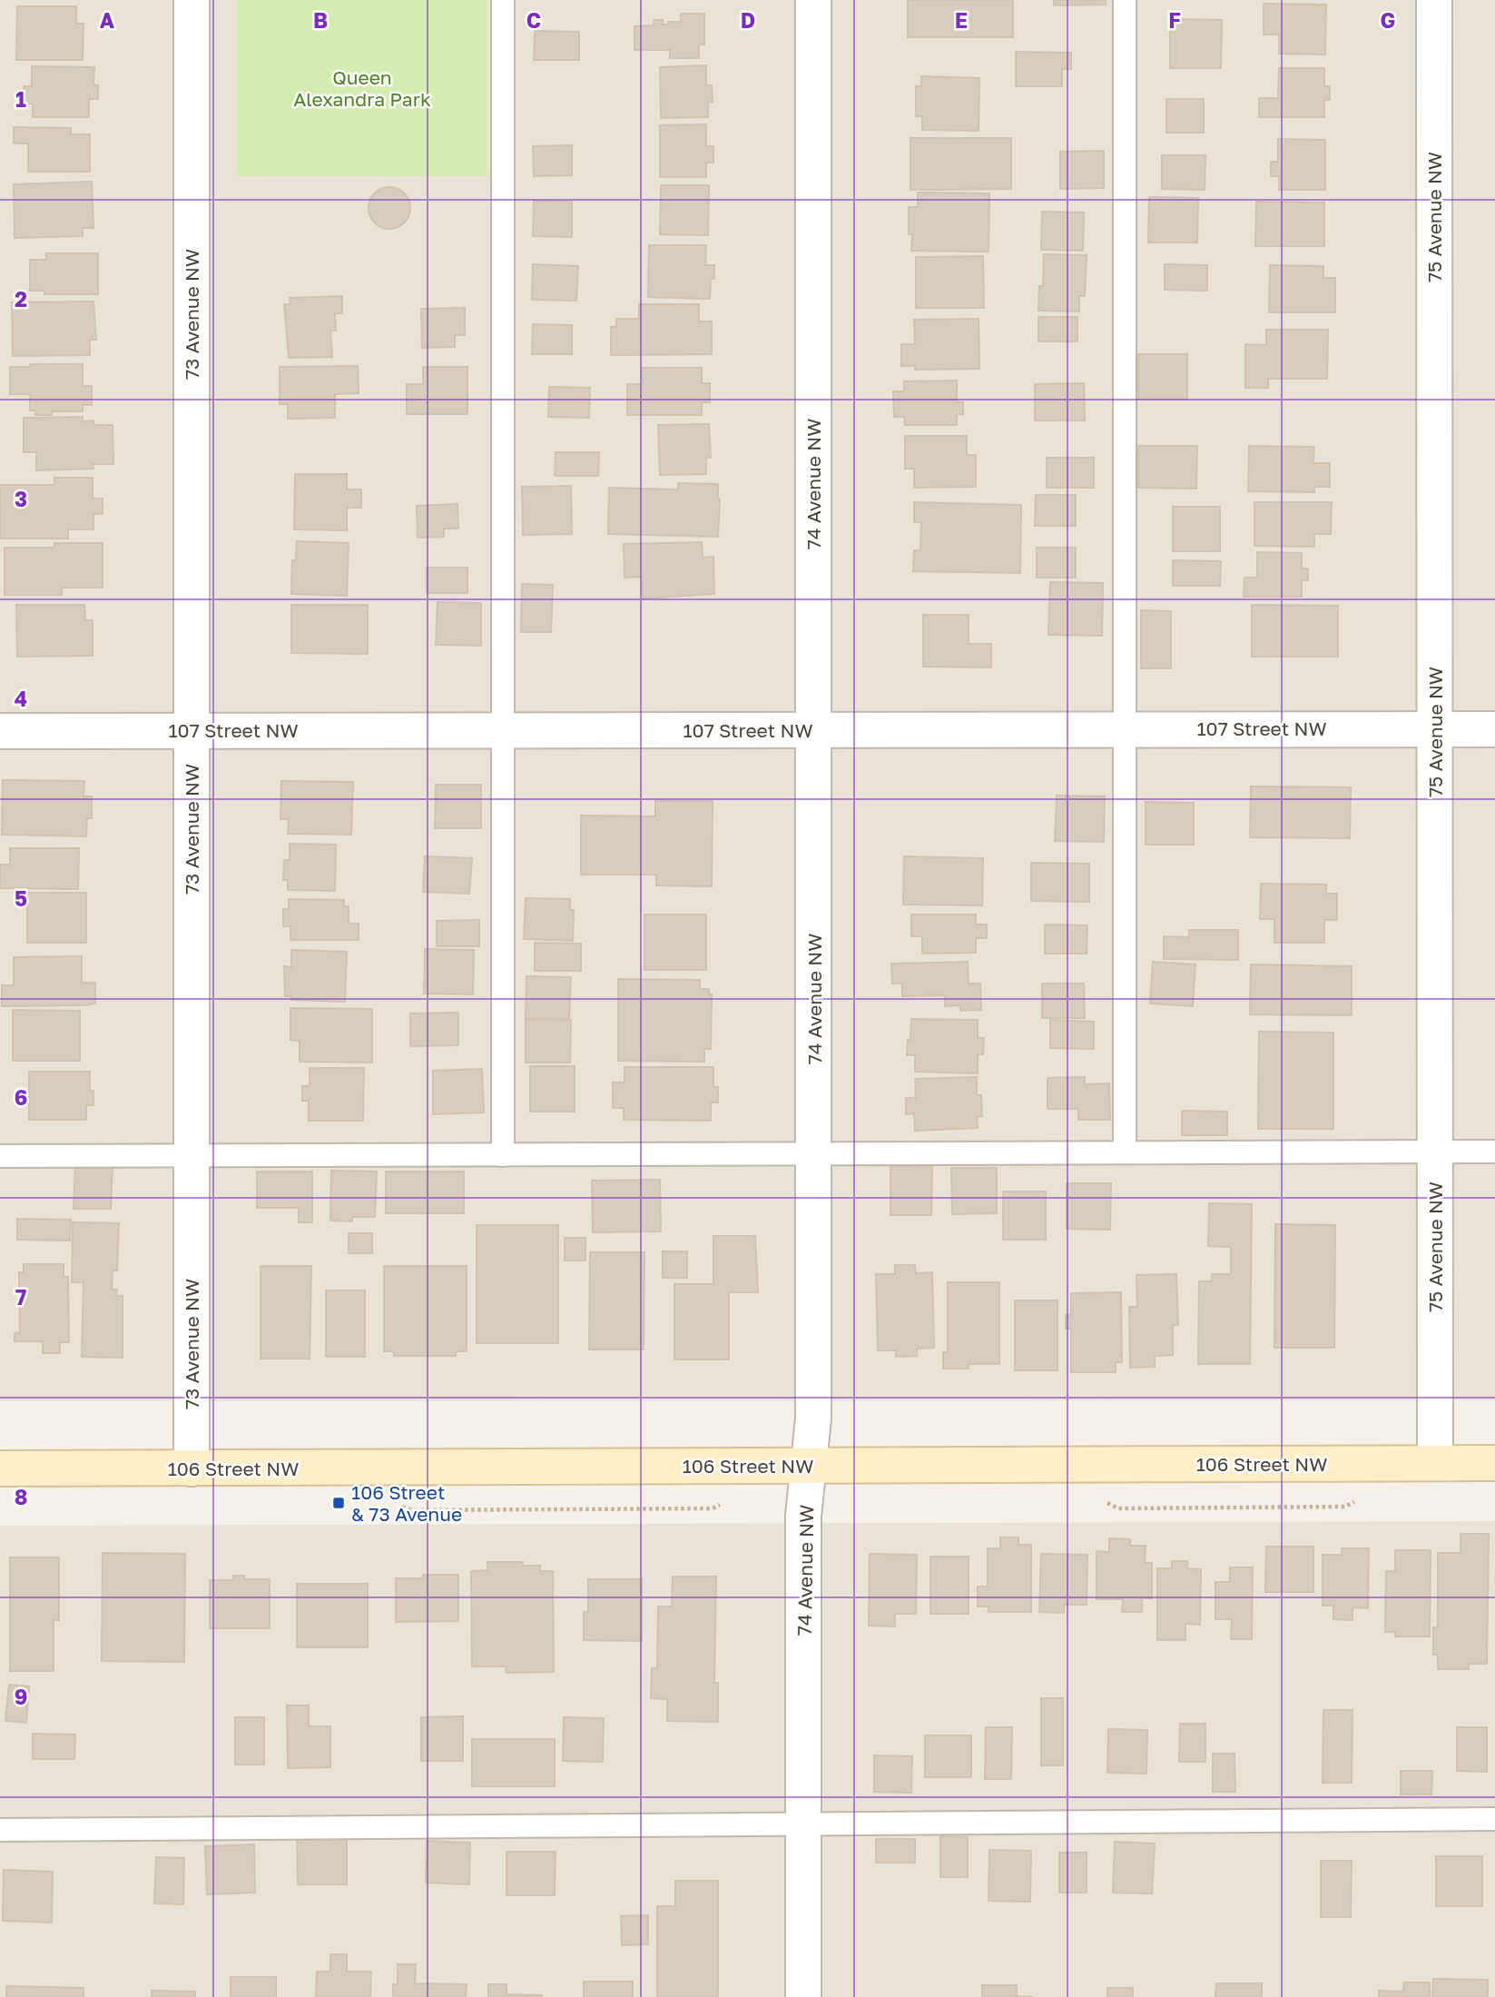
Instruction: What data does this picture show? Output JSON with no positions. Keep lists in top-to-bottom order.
{
  "streets": {
    "street": [
      "75 Avenue NW",
      "73 Avenue NW",
      "74 Avenue NW",
      "107 Street NW",
      "106 Street NW"
    ]
  },
  "crossings": [
    ["75 Avenue NW", "107 Street NW"],
    ["75 Avenue NW", "106 Street NW"],
    ["73 Avenue NW", "107 Street NW"],
    ["73 Avenue NW", "106 Street NW"],
    ["74 Avenue NW", "107 Street NW"],
    ["74 Avenue NW", "106 Street NW"]
  ],
  "parks": ["Queen Alexandra Park"],
  "places": {
    "transit": ["106 Street & 73 Avenue"]
  },
  "grid": {
    "columns": [
      "A",
      "B",
      "C",
      "D",
      "E",
      "F",
      "G"
    ],
    "rows": [
      "1",
      "2",
      "3",
      "4",
      "5",
      "6",
      "7",
      "8",
      "9"
    ]
  }
}
